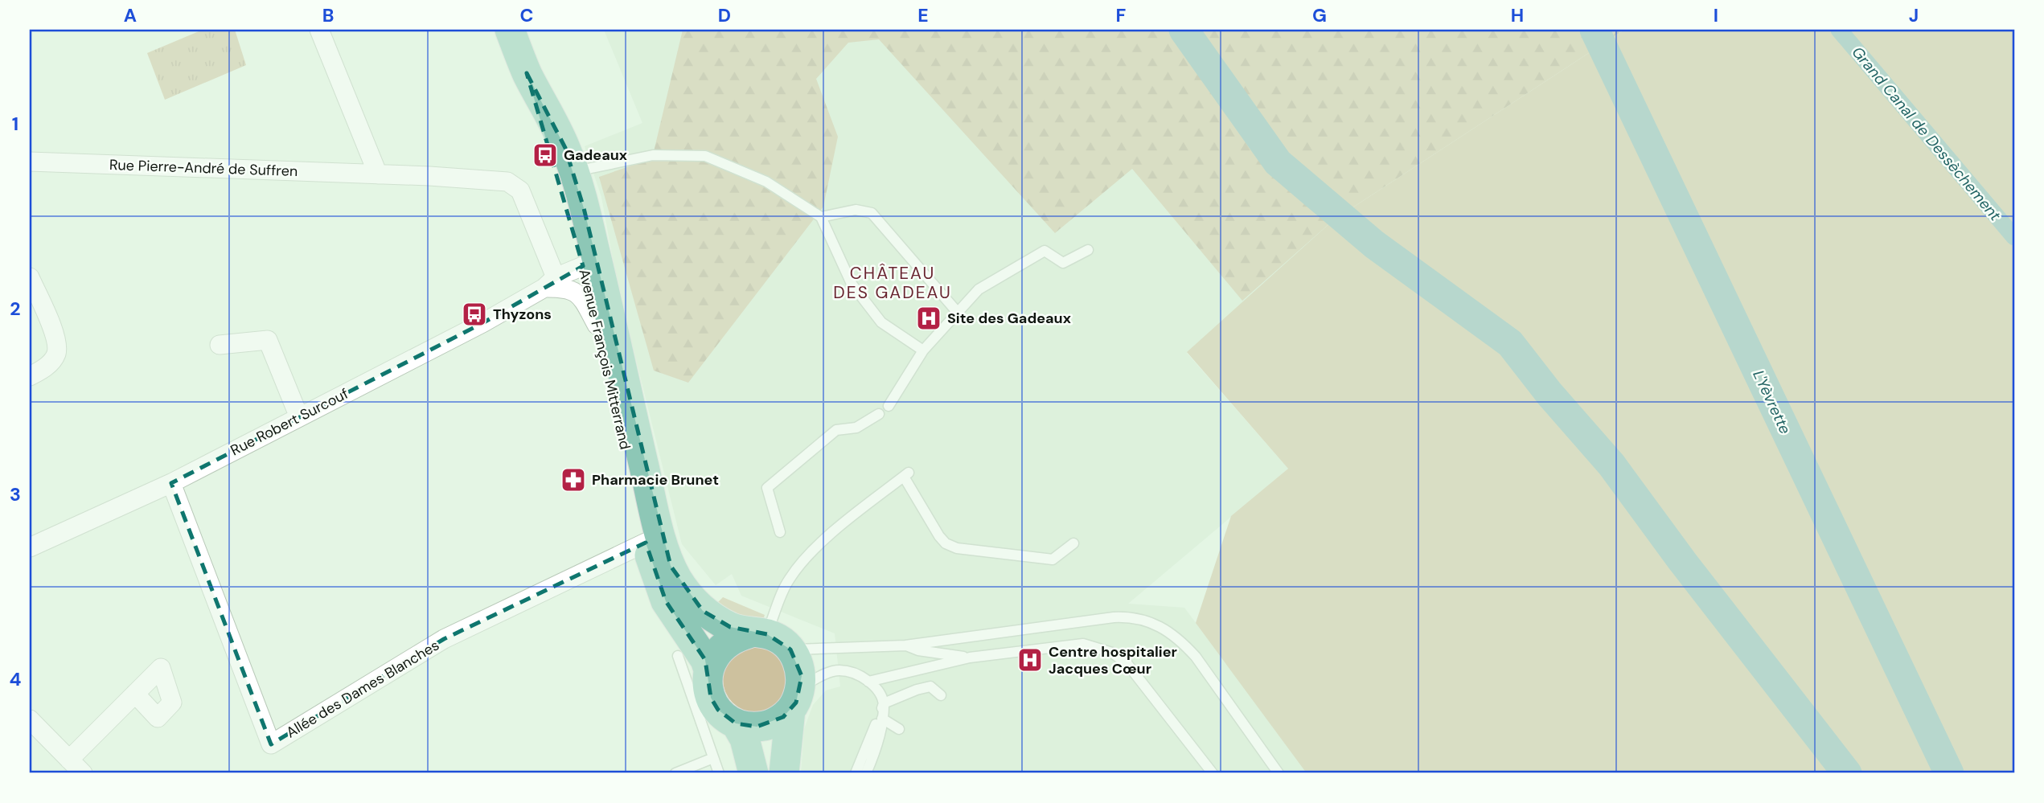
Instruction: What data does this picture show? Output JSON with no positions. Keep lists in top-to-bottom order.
{
  "streets": {
    "main road": ["Avenue François Mitterrand"],
    "street": ["Rue Pierre-André de Suffren", "Rue Robert Surcouf", "Allée des Dames Blanches"]
  },
  "crossings": [
    ["Rue Pierre-André de Suffren", "Rue Robert Surcouf"],
    ["Avenue François Mitterrand", "Rue Robert Surcouf"],
    ["Avenue François Mitterrand", "Allée des Dames Blanches"],
    ["Rue Robert Surcouf", "Allée des Dames Blanches"]
  ],
  "districts": ["CHÂTEAU DES GADEAU"],
  "water": ["Grand Canal de Dessèchement", "L'Yèvrette"],
  "places": {
    "bus stop": ["Gadeaux", "Thyzons"],
    "hospital": ["Site des Gadeaux", "Centre hospitalier Jacques Cœur"],
    "pharmacy": ["Pharmacie Brunet"]
  },
  "grid": {
    "columns": [
      "A",
      "B",
      "C",
      "D",
      "E",
      "F",
      "G",
      "H",
      "I",
      "J"
    ],
    "rows": [
      "1",
      "2",
      "3",
      "4"
    ]
  }
}
